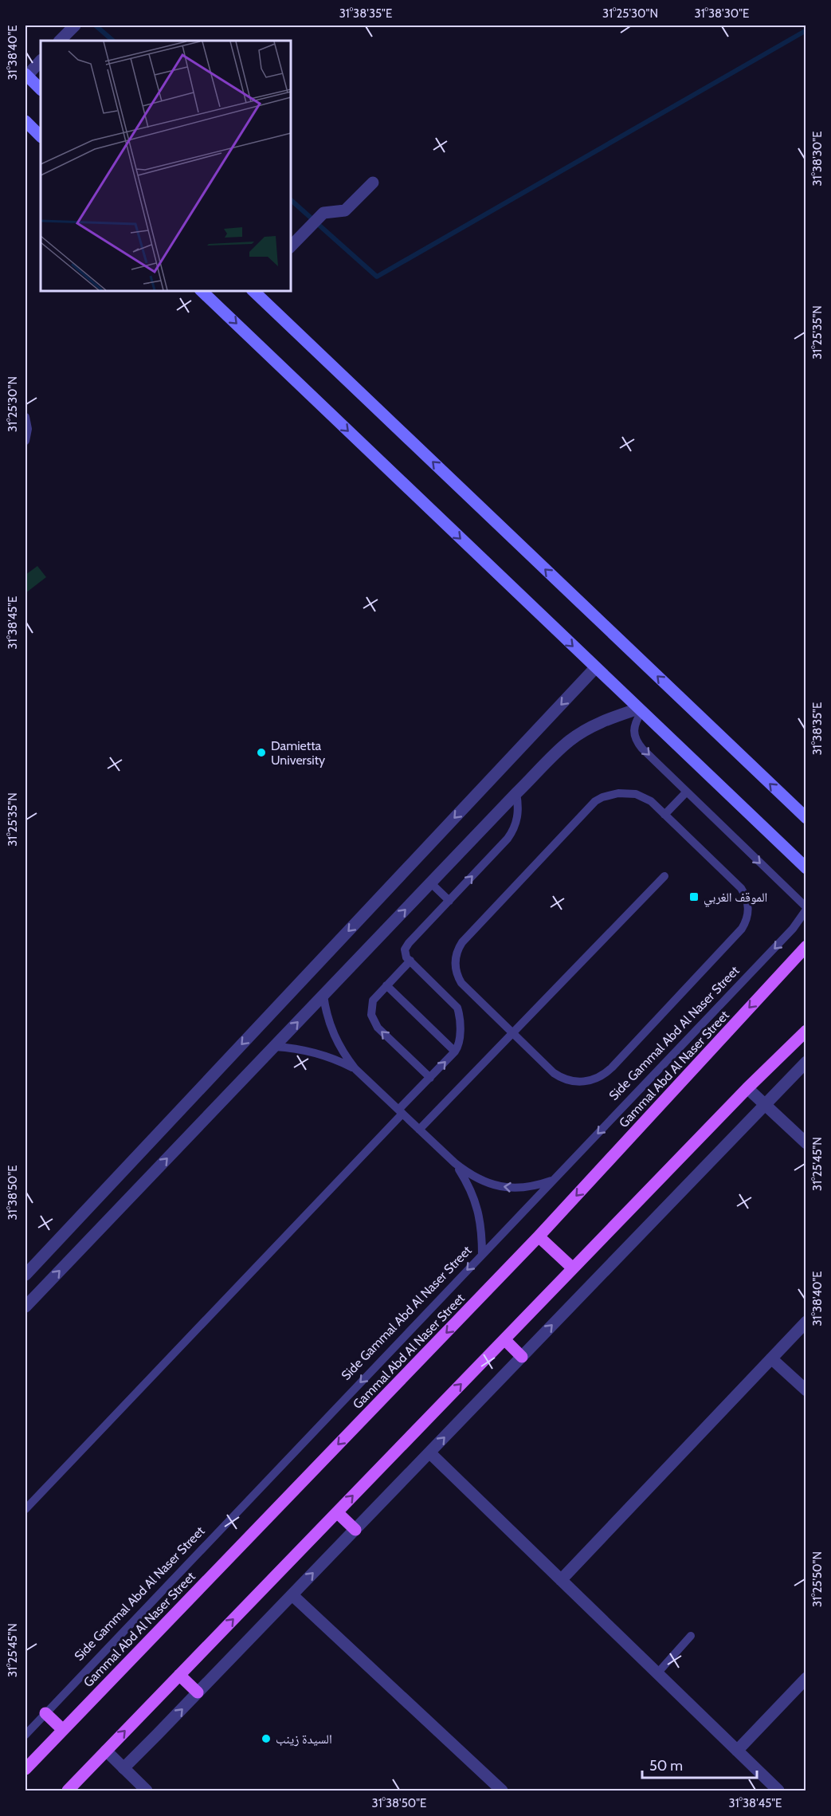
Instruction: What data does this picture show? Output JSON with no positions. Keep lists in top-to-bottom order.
{
  "streets": {
    "main road": ["Gammal Abd Al Naser Street"],
    "lane": ["Side Gammal Abd Al Naser Street"]
  },
  "one_way": ["Side Gammal Abd Al Naser Street"],
  "places": {
    "other": ["Damietta University", "السيدة زينب"],
    "transit": ["الموقف الغربي"]
  },
  "scale_bar": "50 m",
  "coordinates": [
    "31°38'35\"E",
    "31°25'30\"N",
    "31°38'30\"E",
    "31°38'40\"E",
    "31°25'35\"N",
    "31°38'45\"E",
    "31°25'45\"N",
    "31°38'50\"E",
    "31°25'50\"N"
  ]
}
